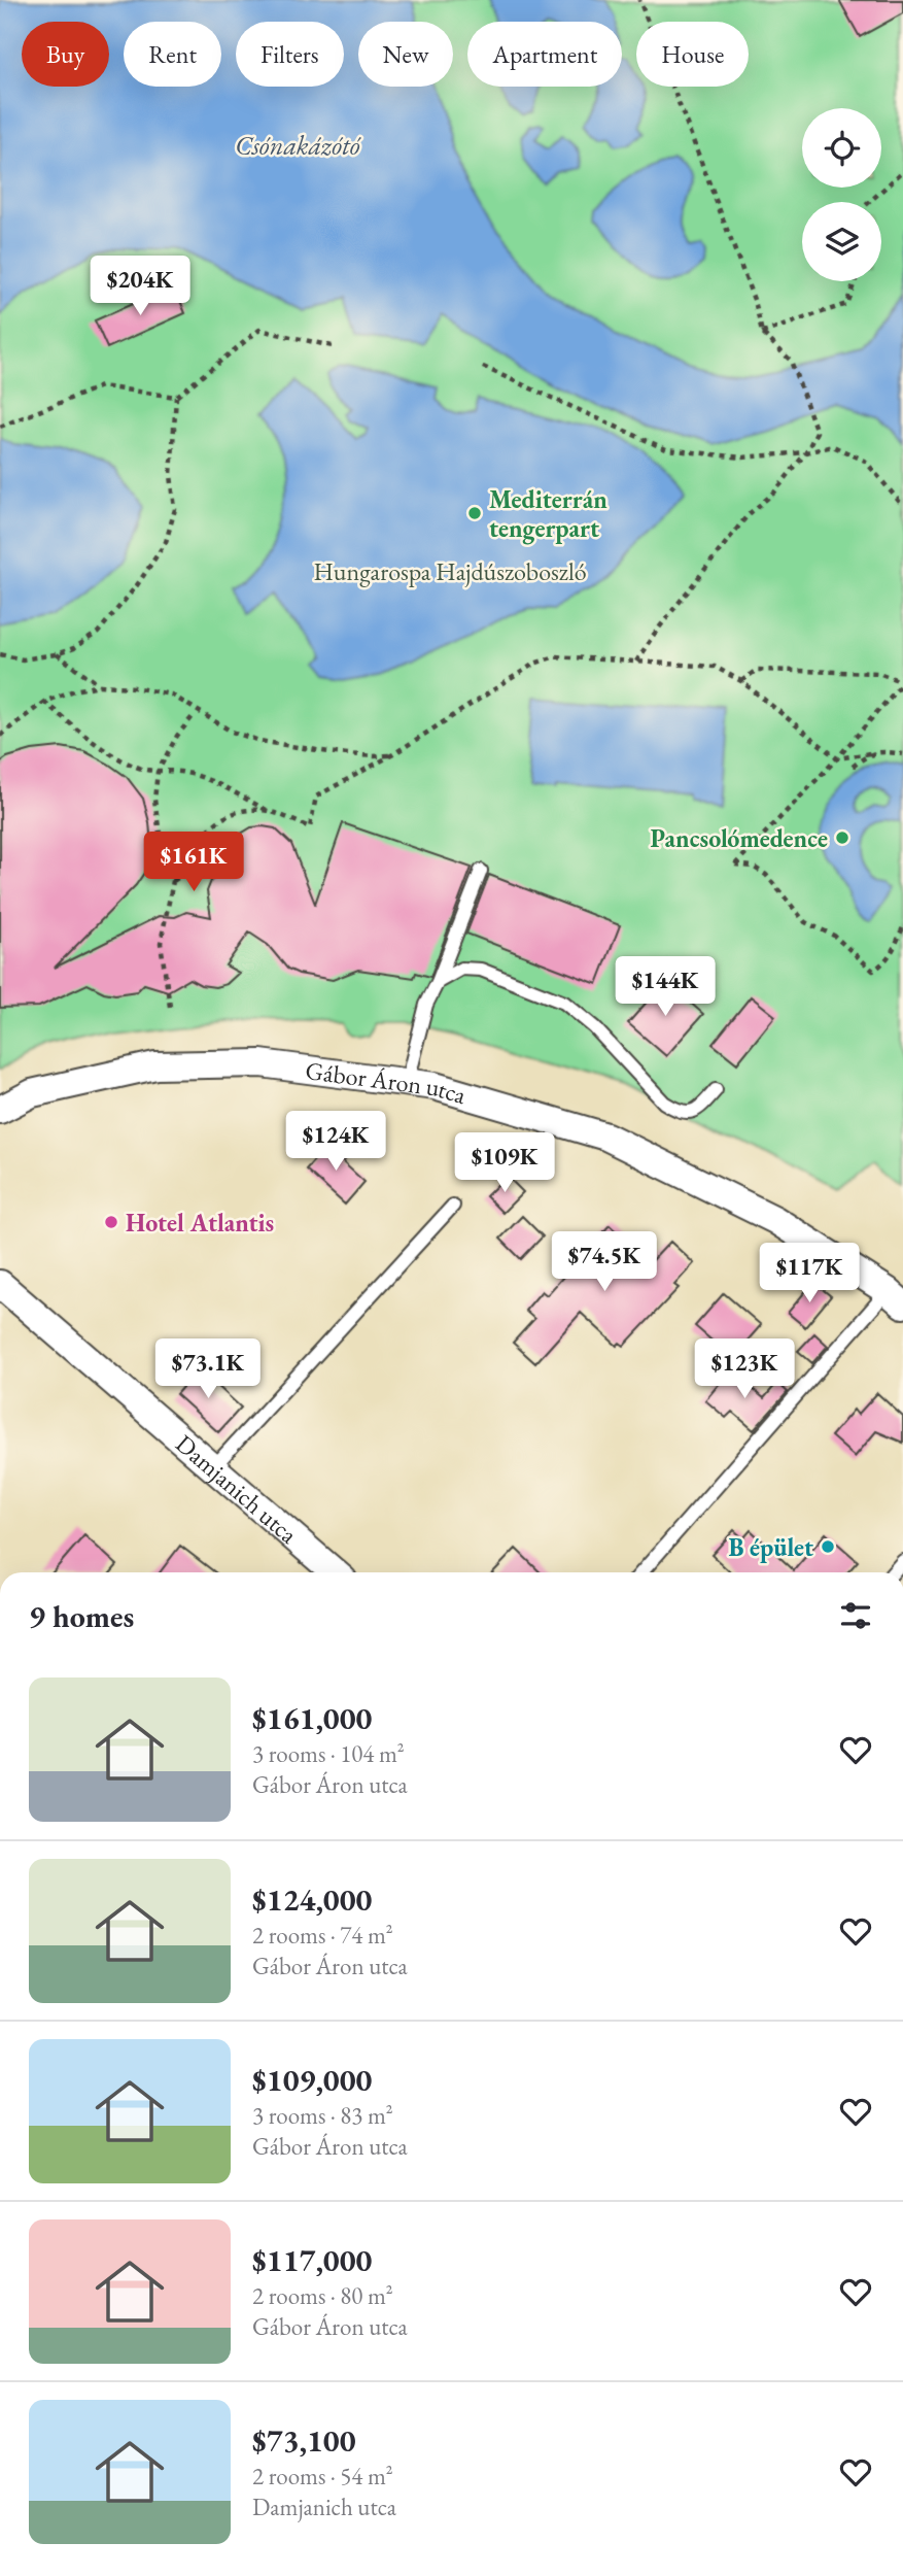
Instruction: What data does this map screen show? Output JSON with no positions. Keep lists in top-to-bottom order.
{
  "streets": {
    "street": ["Gábor Áron utca", "Damjanich utca"]
  },
  "water": ["Csónakázótó"],
  "parks": ["Hungarospa Hajdúszoboszló"],
  "places": [
    "Mediterrán tengerpart",
    "Pancsolómedence",
    "Hotel Atlantis",
    "B épület"
  ],
  "page": {
    "chip": [
      "Buy",
      "Rent",
      "Filters",
      "New",
      "Apartment",
      "House"
    ],
    "price": [
      "$204K",
      "$161K",
      "$144K",
      "$124K",
      "$109K",
      "$74.5K",
      "$117K",
      "$73.1K",
      "$123K"
    ],
    "heading": "9 homes",
    "list": [
      {
        "name": "$161,000",
        "note": "3 rooms · 104 m² · Gábor Áron utca"
      },
      {
        "name": "$124,000",
        "note": "2 rooms · 74 m² · Gábor Áron utca"
      },
      {
        "name": "$109,000",
        "note": "3 rooms · 83 m² · Gábor Áron utca"
      },
      {
        "name": "$117,000",
        "note": "2 rooms · 80 m² · Gábor Áron utca"
      },
      {
        "name": "$73,100",
        "note": "2 rooms · 54 m² · Damjanich utca"
      }
    ]
  }
}
